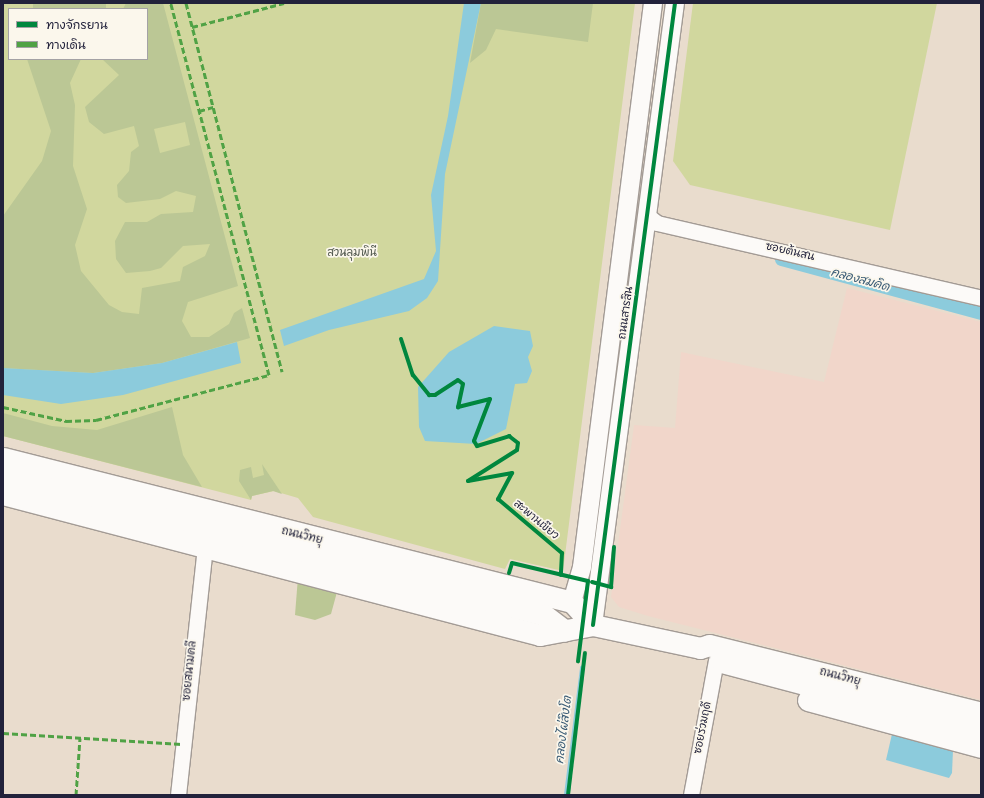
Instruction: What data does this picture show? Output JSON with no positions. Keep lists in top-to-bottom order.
{
  "streets": {
    "main road": ["ถนนวิทยุ"],
    "street": [
      "ซอยต้นสน",
      "ถนนสารสิน",
      "ซอยสนามคลี",
      "ซอยร่วมฤดี"
    ],
    "cycle path": ["สะพานเขียว"]
  },
  "crossings": [
    ["ซอยต้นสน", "ถนนสารสิน"],
    ["ถนนสารสิน", "ถนนวิทยุ"],
    ["ถนนวิทยุ", "ซอยสนามคลี"],
    ["ถนนวิทยุ", "ซอยร่วมฤดี"]
  ],
  "water": ["คลองสมคิด", "คลองไผ่สิงโต"],
  "parks": ["สวนลุมพินี"],
  "legend": ["ทางจักรยาน", "ทางเดิน"]
}
